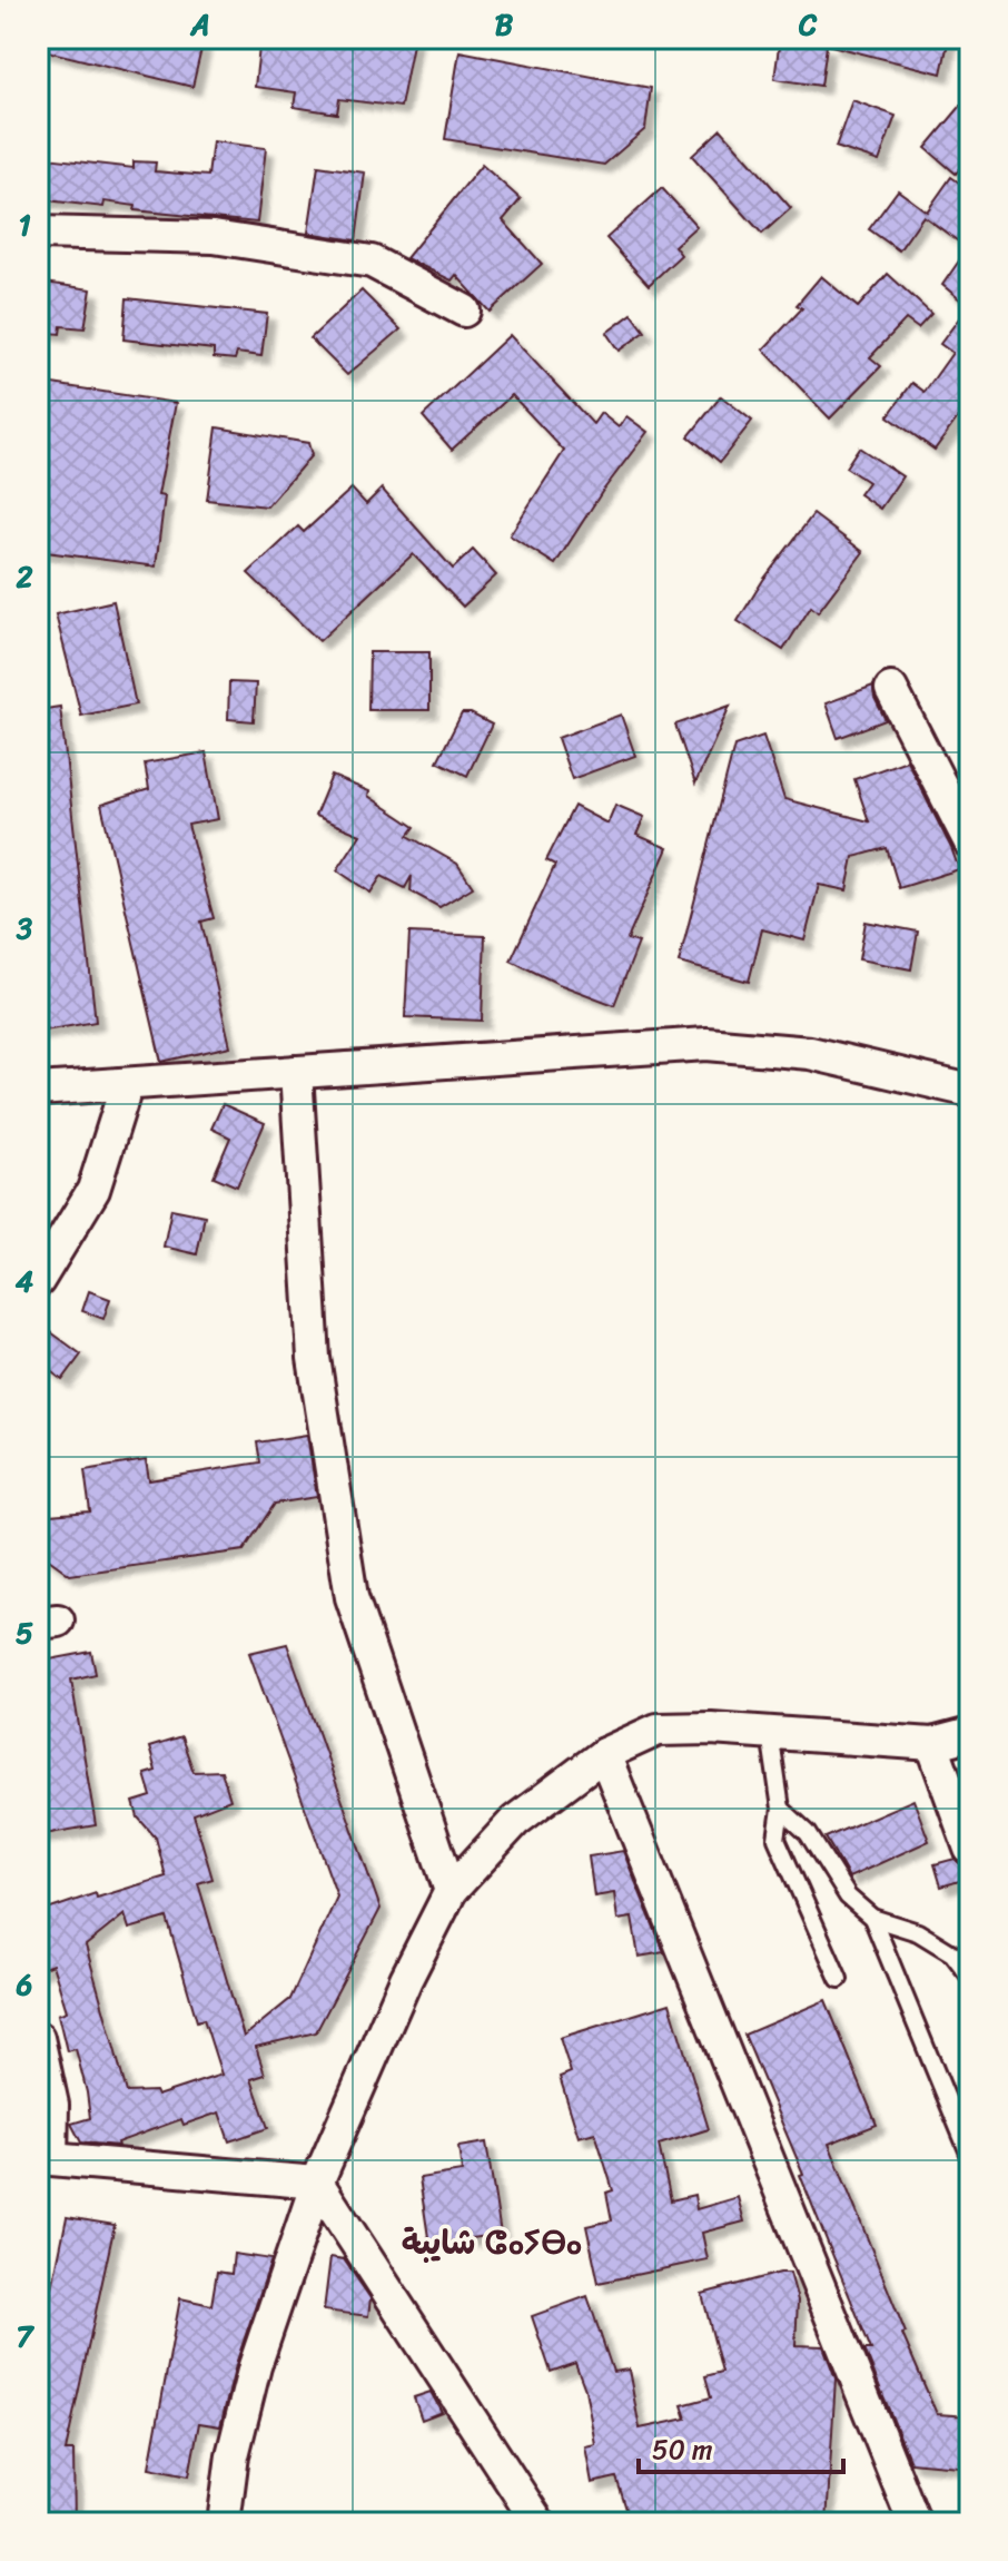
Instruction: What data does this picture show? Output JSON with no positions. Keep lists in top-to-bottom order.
{
  "districts": ["شايبة ⵛⴰⵢⴱⴰ"],
  "scale_bar": "50 m",
  "grid": {
    "columns": ["A", "B", "C"],
    "rows": [
      "1",
      "2",
      "3",
      "4",
      "5",
      "6",
      "7"
    ]
  }
}
